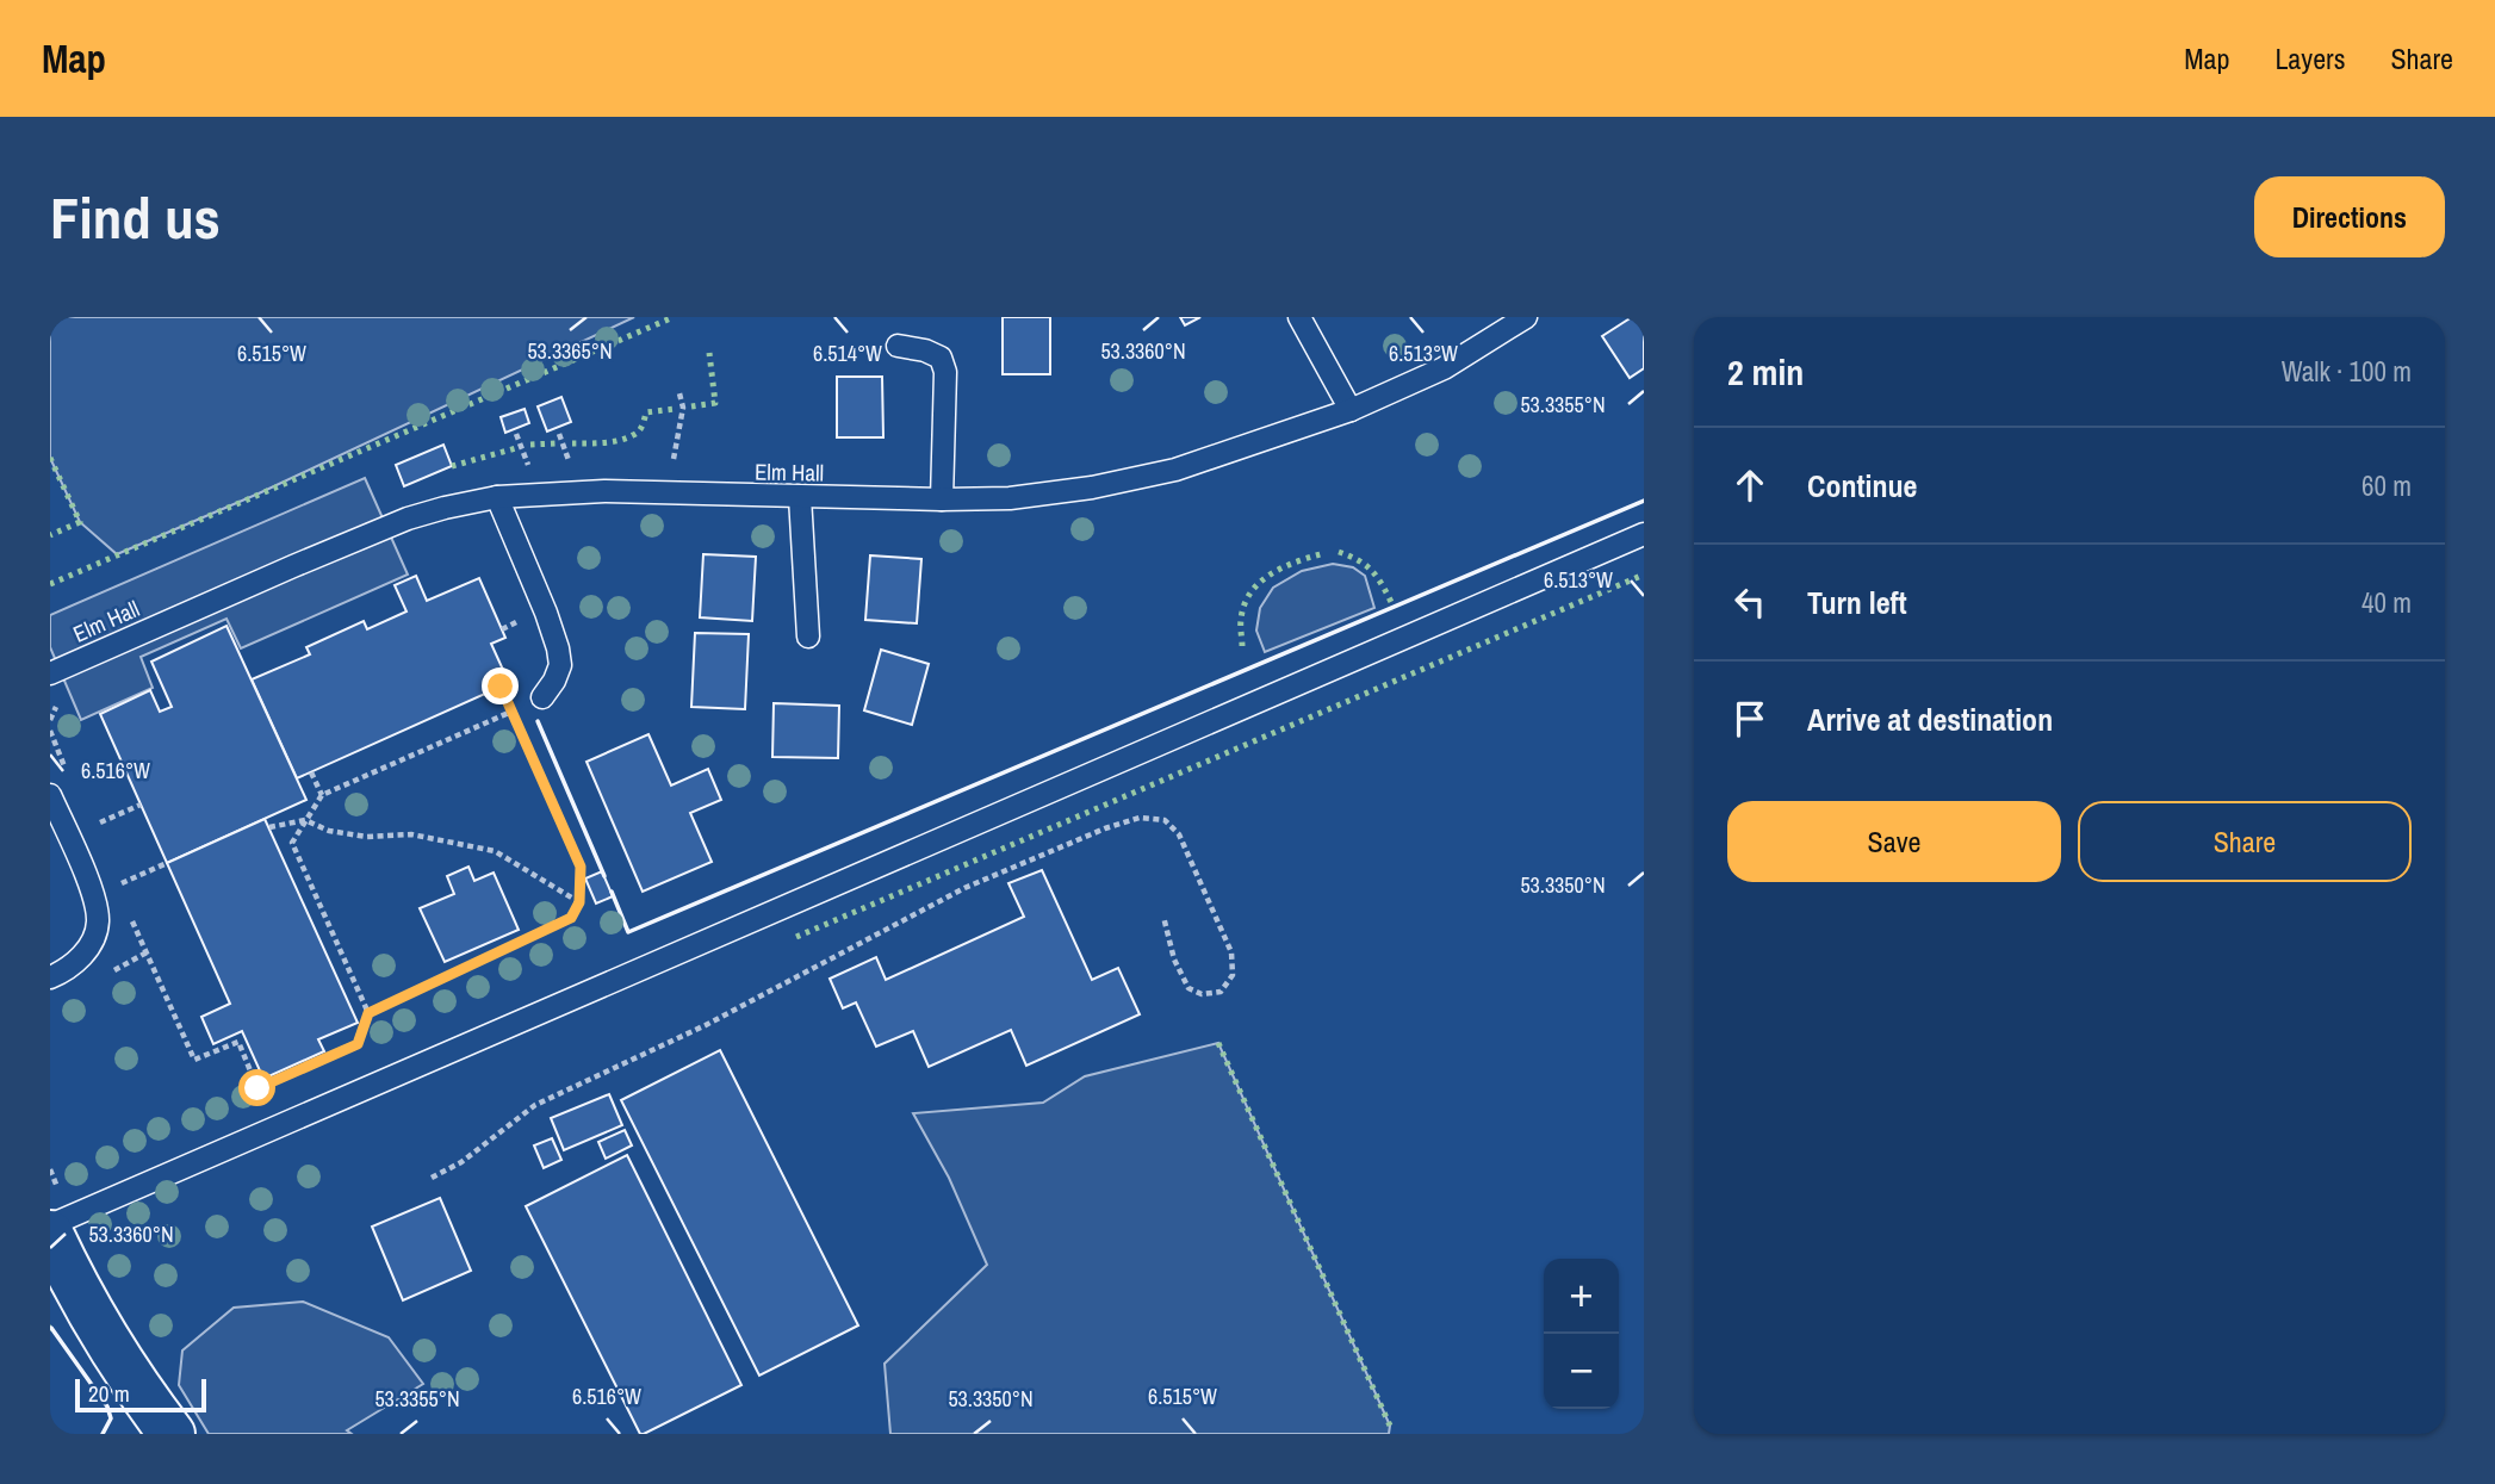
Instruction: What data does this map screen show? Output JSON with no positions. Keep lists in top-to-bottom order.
{
  "streets": {
    "lane": ["Elm Hall"]
  },
  "scale_bar": "20 m",
  "page": {
    "header": "Map",
    "nav": ["Map", "Layers", "Share"],
    "buttons": [
      "Directions",
      ["Save", "Share"]
    ],
    "title": "Find us",
    "heading": ["2 min", "Walk · 100 m"],
    "list": [
      ["Continue", "60 m"],
      ["Turn left", "40 m"],
      "Arrive at destination"
    ],
    "map_buttons": ["+", "−"],
    "scale": "20 m"
  },
  "coordinates": [
    "53.3365°N",
    "53.3360°N",
    "6.515°W",
    "6.514°W",
    "6.513°W",
    "53.3355°N",
    "6.516°W",
    "53.3350°N"
  ]
}
